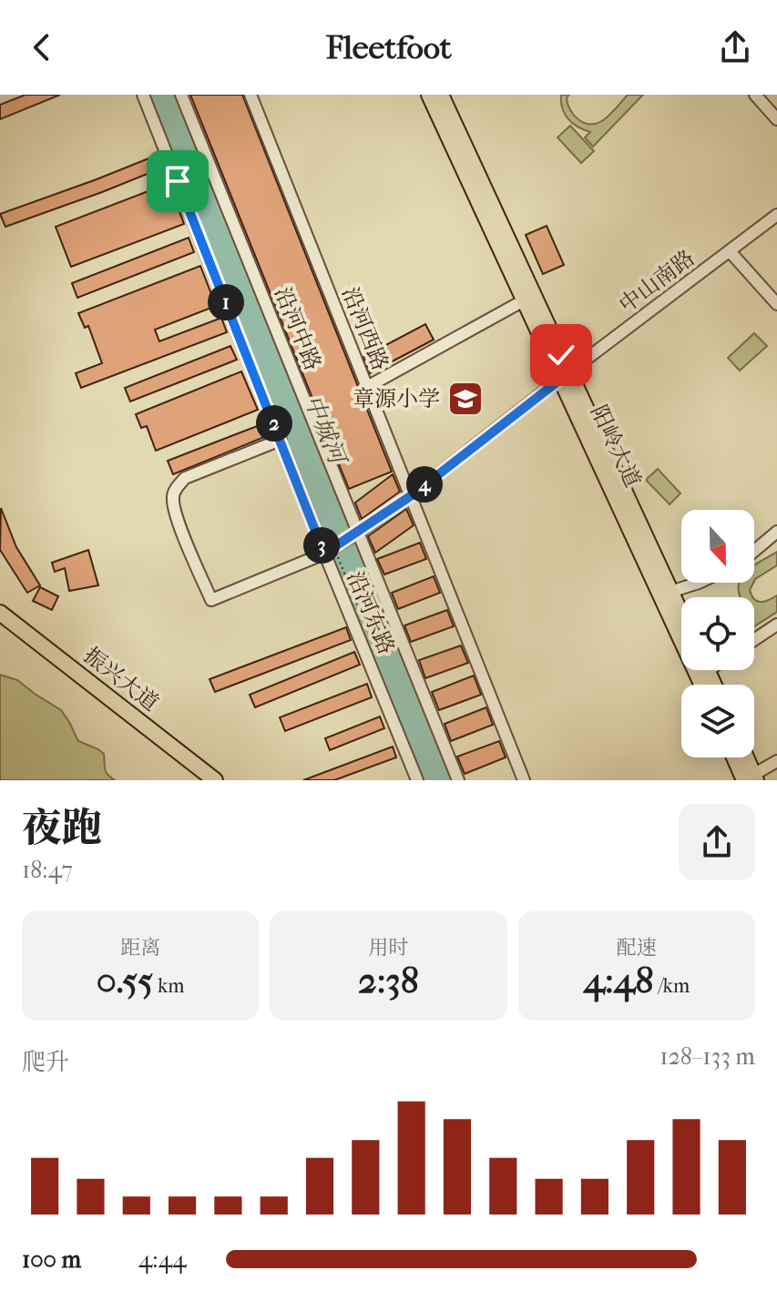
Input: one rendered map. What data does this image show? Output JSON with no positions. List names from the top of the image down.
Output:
{
  "streets": {
    "main road": ["阳岭大道", "振兴大道"],
    "street": [
      "中山南路",
      "沿河中路",
      "沿河西路",
      "沿河东路"
    ]
  },
  "crossings": [
    ["中山南路", "沿河中路"],
    ["中山南路", "沿河西路"],
    ["中山南路", "阳岭大道"],
    ["中山南路", "沿河东路"]
  ],
  "water": ["中城河"],
  "places": {
    "school or university": ["章源小学"]
  },
  "north": "bottom",
  "page": {
    "header": "Fleetfoot",
    "pins": [
      "1",
      "2",
      "4",
      "3"
    ],
    "heading": ["夜跑", "18:47"],
    "stats": [
      ["距离", "0.55 km"],
      ["用时", "2:38"],
      ["配速", "4:48 /km"]
    ],
    "chart": ["爬升", "128–133 m"],
    "list": [
      {
        "name": "100 m",
        "note": "4:44"
      }
    ]
  }
}
